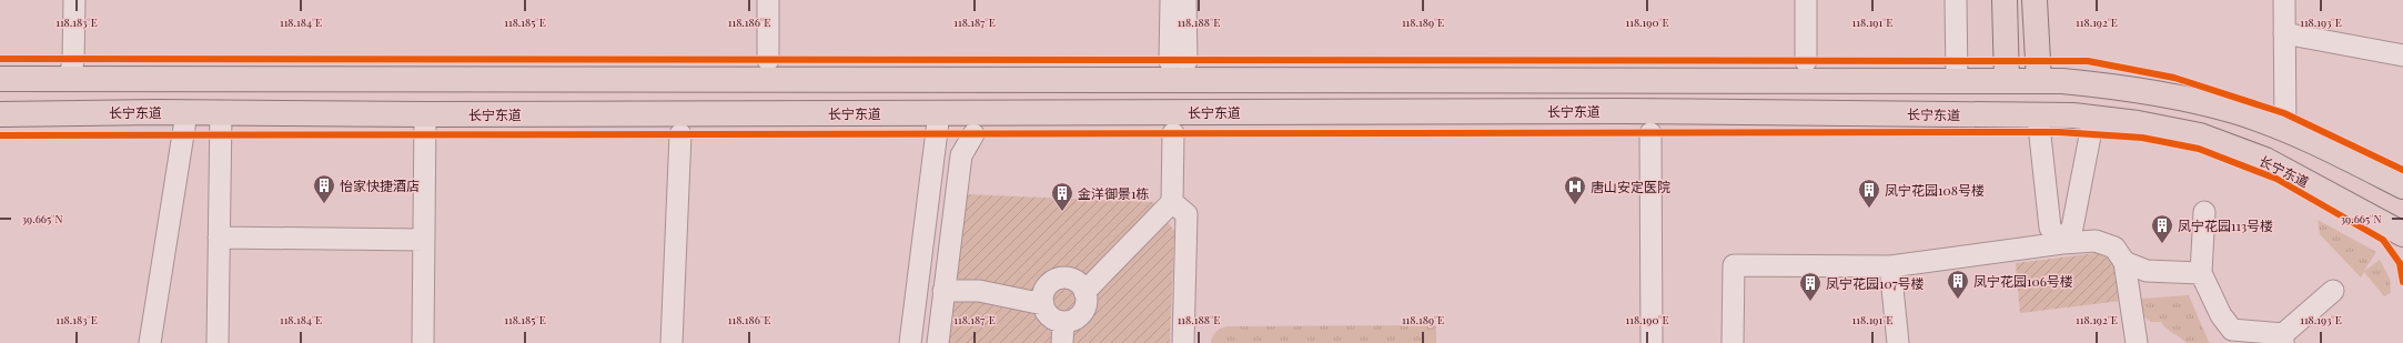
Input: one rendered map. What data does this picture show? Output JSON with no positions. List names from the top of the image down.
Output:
{
  "streets": {
    "main road": ["长宁东道"]
  },
  "places": {
    "building": [
      "怡家快捷酒店",
      "凤宁花园108号楼",
      "金洋御景1栋",
      "凤宁花园113号楼",
      "凤宁花园106号楼",
      "凤宁花园107号楼"
    ],
    "hospital": ["唐山安定医院"]
  },
  "coordinates": [
    "118.183°E",
    "118.184°E",
    "118.185°E",
    "118.186°E",
    "118.187°E",
    "118.188°E",
    "118.189°E",
    "118.190°E",
    "118.191°E",
    "118.192°E",
    "118.193°E",
    "39.665°N"
  ]
}
